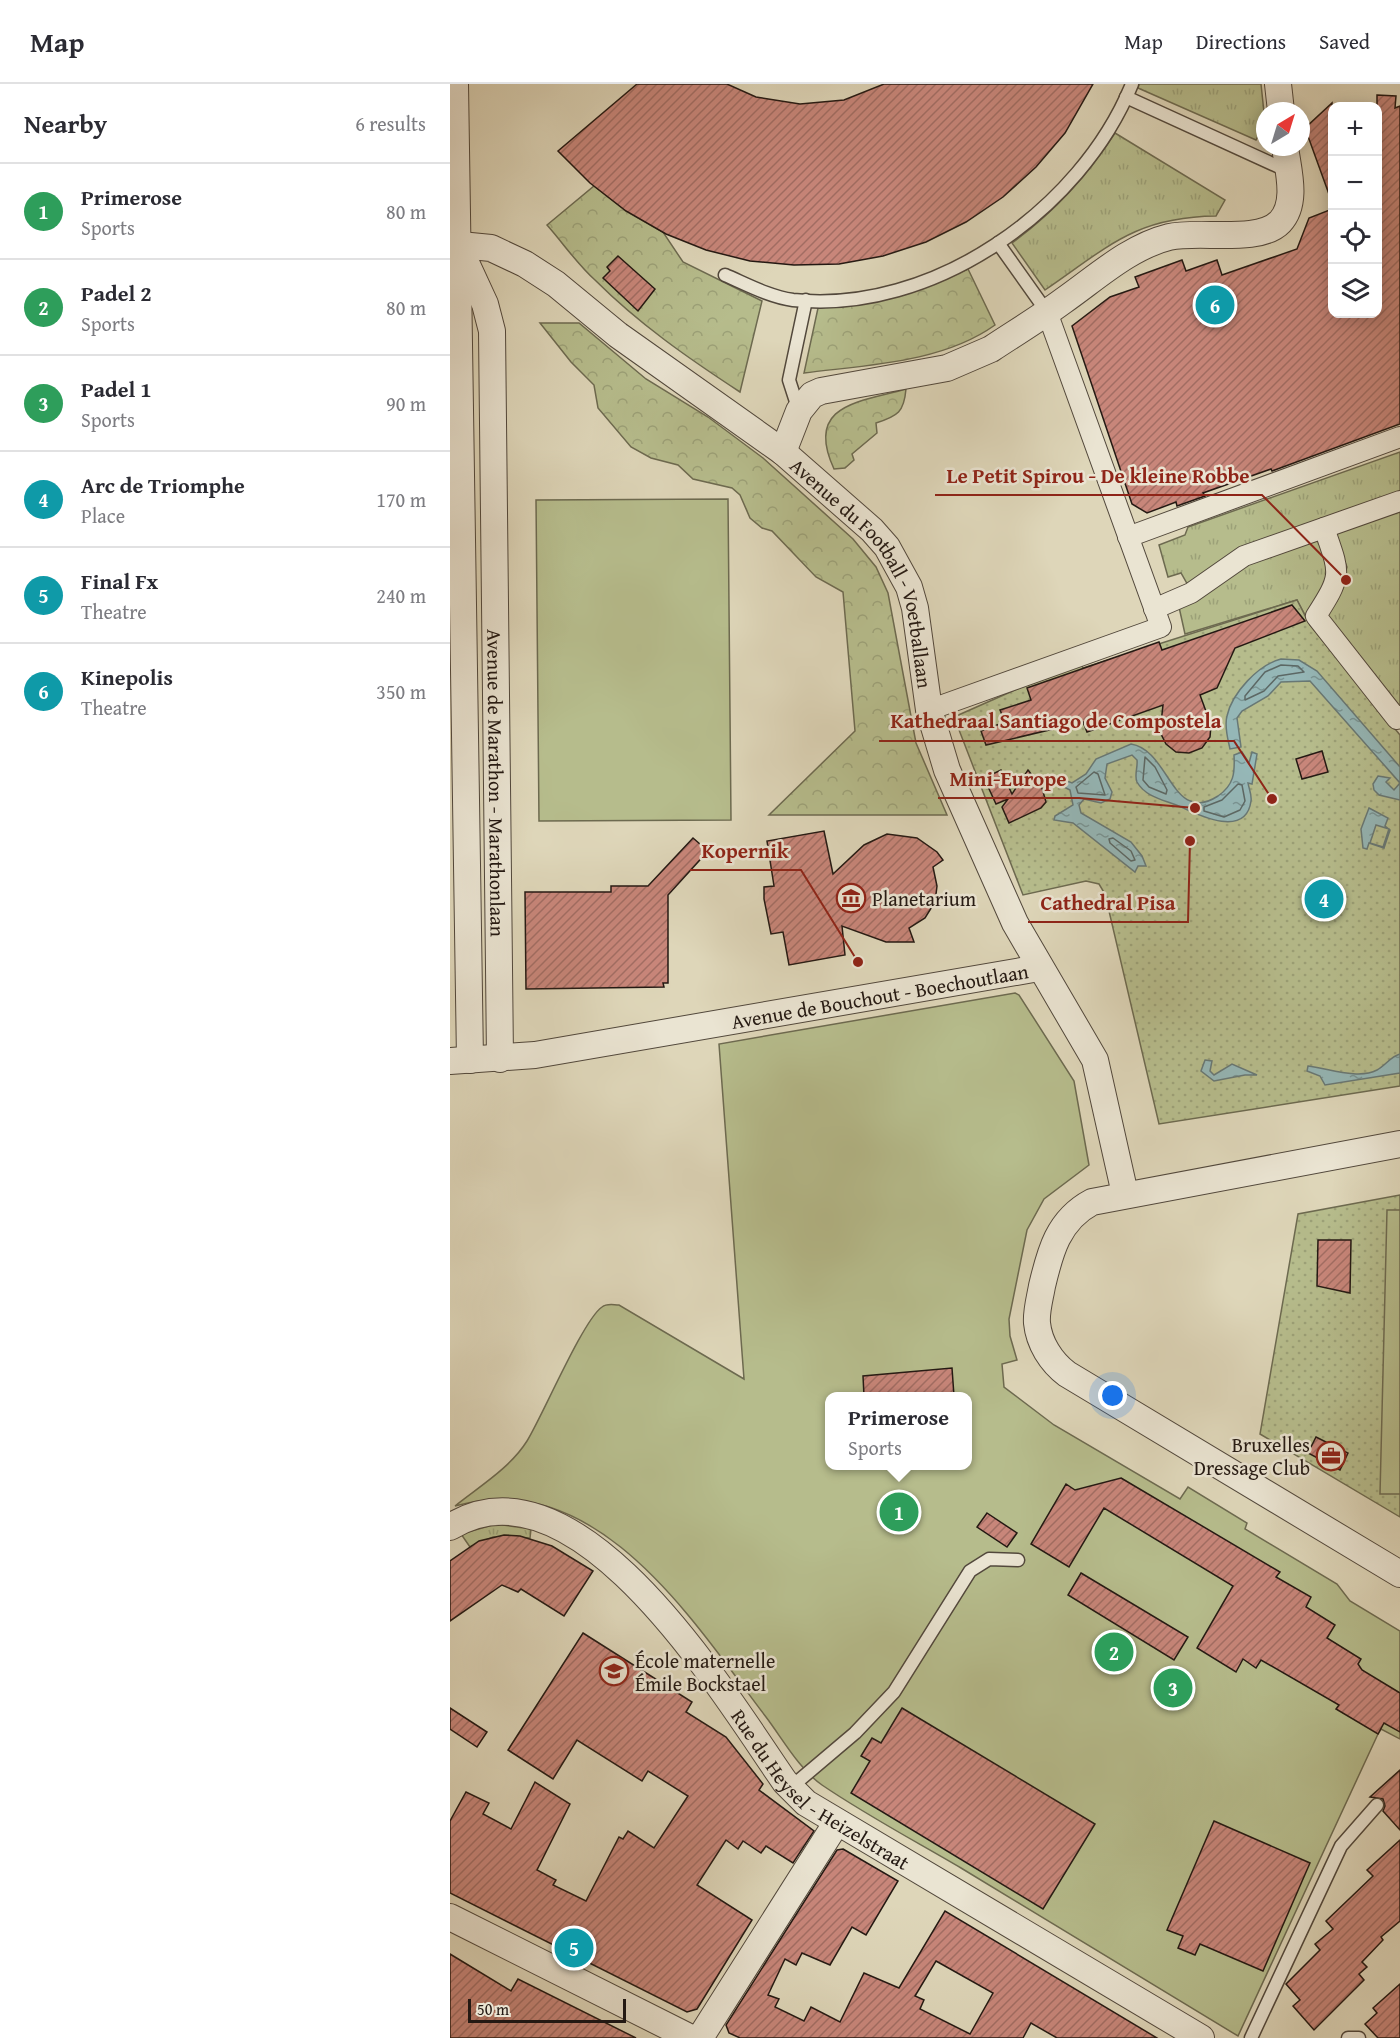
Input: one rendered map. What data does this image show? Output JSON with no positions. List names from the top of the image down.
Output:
{
  "streets": {
    "street": [
      "Avenue du Football - Voetballaan",
      "Avenue de Marathon - Marathonlaan",
      "Avenue de Bouchout - Boechoutlaan",
      "Rue du Heysel - Heizelstraat"
    ]
  },
  "crossings": [
    ["Avenue du Football - Voetballaan", "Avenue de Marathon - Marathonlaan"],
    ["Avenue du Football - Voetballaan", "Avenue de Bouchout - Boechoutlaan"],
    ["Avenue de Marathon - Marathonlaan", "Avenue de Bouchout - Boechoutlaan"]
  ],
  "places": {
    "other": [
      "Le Petit Spirou - De kleine Robbe",
      "Kathedraal Santiago de Compostela",
      "Mini-Europe",
      "Cathedral Pisa",
      "Kopernik"
    ],
    "museum": ["Planetarium"],
    "office": ["Bruxelles Dressage Club"],
    "school or university": ["École maternelle Émile Bockstael"]
  },
  "scale_bar": "50 m",
  "north": "top right",
  "page": {
    "header": "Map",
    "nav": ["Map", "Directions", "Saved"],
    "heading": ["Nearby", "6 results"],
    "map_buttons": ["+", "−"],
    "list": [
      {
        "mark": "1",
        "name": "Primerose",
        "note": "Sports",
        "value": "80 m"
      },
      {
        "mark": "2",
        "name": "Padel 2",
        "note": "Sports",
        "value": "80 m"
      },
      {
        "mark": "3",
        "name": "Padel 1",
        "note": "Sports",
        "value": "90 m"
      },
      {
        "mark": "4",
        "name": "Arc de Triomphe",
        "note": "Place",
        "value": "170 m"
      },
      {
        "mark": "5",
        "name": "Final Fx",
        "note": "Theatre",
        "value": "240 m"
      },
      {
        "mark": "6",
        "name": "Kinepolis",
        "note": "Theatre",
        "value": "350 m"
      }
    ],
    "pins": [
      "6",
      "4",
      "1",
      "2",
      "3",
      "5"
    ],
    "popup": ["Primerose", "Sports"],
    "scale": "50 m"
  }
}
